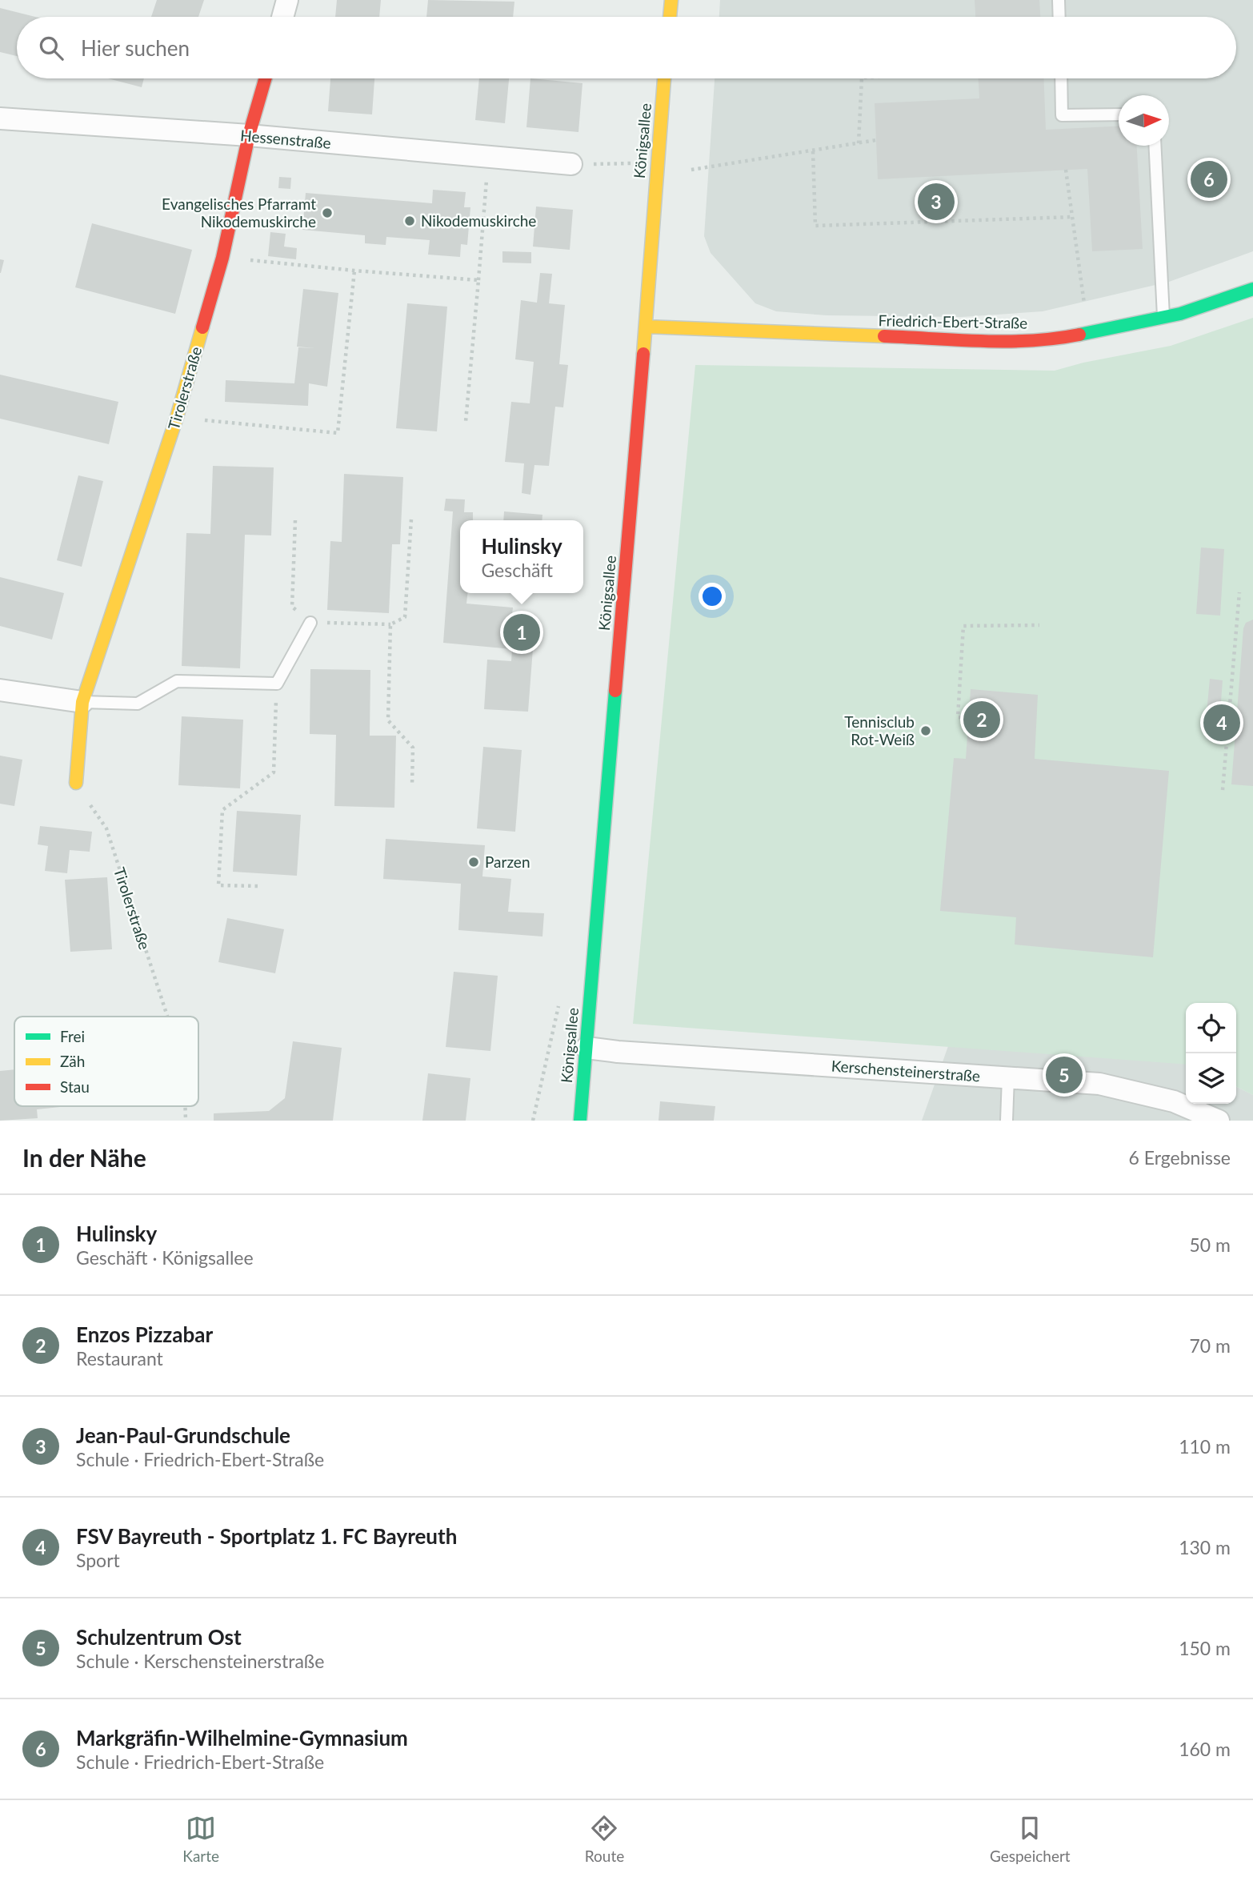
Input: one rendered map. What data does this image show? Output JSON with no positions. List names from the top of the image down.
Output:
{
  "streets": {
    "street": [
      "Hessenstraße",
      "Königsallee",
      "Friedrich-Ebert-Straße",
      "Tirolerstraße",
      "Kerschensteinerstraße"
    ]
  },
  "crossings": [
    ["Hessenstraße", "Tirolerstraße"],
    ["Königsallee", "Friedrich-Ebert-Straße"],
    ["Königsallee", "Kerschensteinerstraße"]
  ],
  "places": [
    "Evangelisches Pfarramt Nikodemuskirche",
    "Nikodemuskirche",
    "Tennisclub Rot-Weiß",
    "Parzen"
  ],
  "legend": ["Frei", "Zäh", "Stau"],
  "north": "right",
  "page": {
    "search": "Hier suchen",
    "pins": [
      "6",
      "3",
      "1",
      "2",
      "4",
      "5"
    ],
    "popup": ["Hulinsky", "Geschäft"],
    "heading": ["In der Nähe", "6 Ergebnisse"],
    "list": [
      {
        "mark": "1",
        "name": "Hulinsky",
        "note": "Geschäft · Königsallee",
        "value": "50 m"
      },
      {
        "mark": "2",
        "name": "Enzos Pizzabar",
        "note": "Restaurant",
        "value": "70 m"
      },
      {
        "mark": "3",
        "name": "Jean-Paul-Grundschule",
        "note": "Schule · Friedrich-Ebert-Straße",
        "value": "110 m"
      },
      {
        "mark": "4",
        "name": "FSV Bayreuth - Sportplatz 1. FC Bayreuth",
        "note": "Sport",
        "value": "130 m"
      },
      {
        "mark": "5",
        "name": "Schulzentrum Ost",
        "note": "Schule · Kerschensteinerstraße",
        "value": "150 m"
      },
      {
        "mark": "6",
        "name": "Markgräfin-Wilhelmine-Gymnasium",
        "note": "Schule · Friedrich-Ebert-Straße",
        "value": "160 m"
      }
    ],
    "nav": ["Karte", "Route", "Gespeichert"]
  }
}
